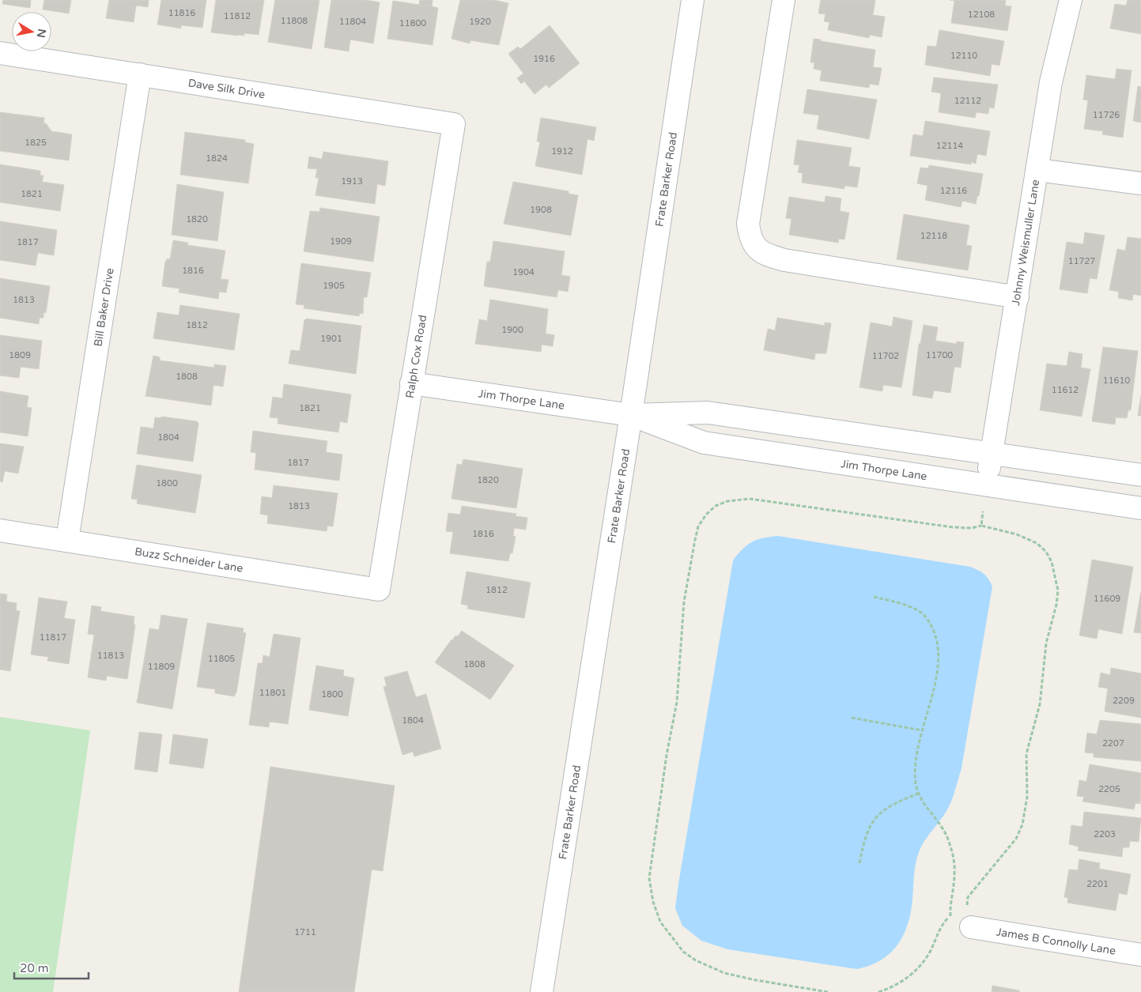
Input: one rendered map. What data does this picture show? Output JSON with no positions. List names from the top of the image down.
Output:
{
  "streets": {
    "street": [
      "Dave Silk Drive",
      "Frate Barker Road",
      "Johnny Weismuller Lane",
      "Bill Baker Drive",
      "Ralph Cox Road",
      "Jim Thorpe Lane",
      "Buzz Schneider Lane",
      "James B Connolly Lane"
    ]
  },
  "crossings": [
    ["Dave Silk Drive", "Bill Baker Drive"],
    ["Dave Silk Drive", "Ralph Cox Road"],
    ["Frate Barker Road", "Jim Thorpe Lane"],
    ["Johnny Weismuller Lane", "Jim Thorpe Lane"],
    ["Bill Baker Drive", "Buzz Schneider Lane"],
    ["Ralph Cox Road", "Jim Thorpe Lane"],
    ["Ralph Cox Road", "Buzz Schneider Lane"]
  ],
  "house_numbers": [
    "11816",
    "12108",
    "11812",
    "11808",
    "11804",
    "1920",
    "11800",
    "12110",
    "1916",
    "12112",
    "11726",
    "1825",
    "12114",
    "1912",
    "1824",
    "1913",
    "12116",
    "1821",
    "1908",
    "1820",
    "12118",
    "1909",
    "1817",
    "11727",
    "1816",
    "1904",
    "1905",
    "1813",
    "1812",
    "1900",
    "1901",
    "1809",
    "11700",
    "11702",
    "1808",
    "11610",
    "11612",
    "1821",
    "1804",
    "1817",
    "1820",
    "1800",
    "1813",
    "1816",
    "1812",
    "11609",
    "11817",
    "11813",
    "11805",
    "1808",
    "11809",
    "11801",
    "1800",
    "2209",
    "1804",
    "2207",
    "2205",
    "2203",
    "2201",
    "1711"
  ],
  "scale_bar": "20 m",
  "north": "right"
}
